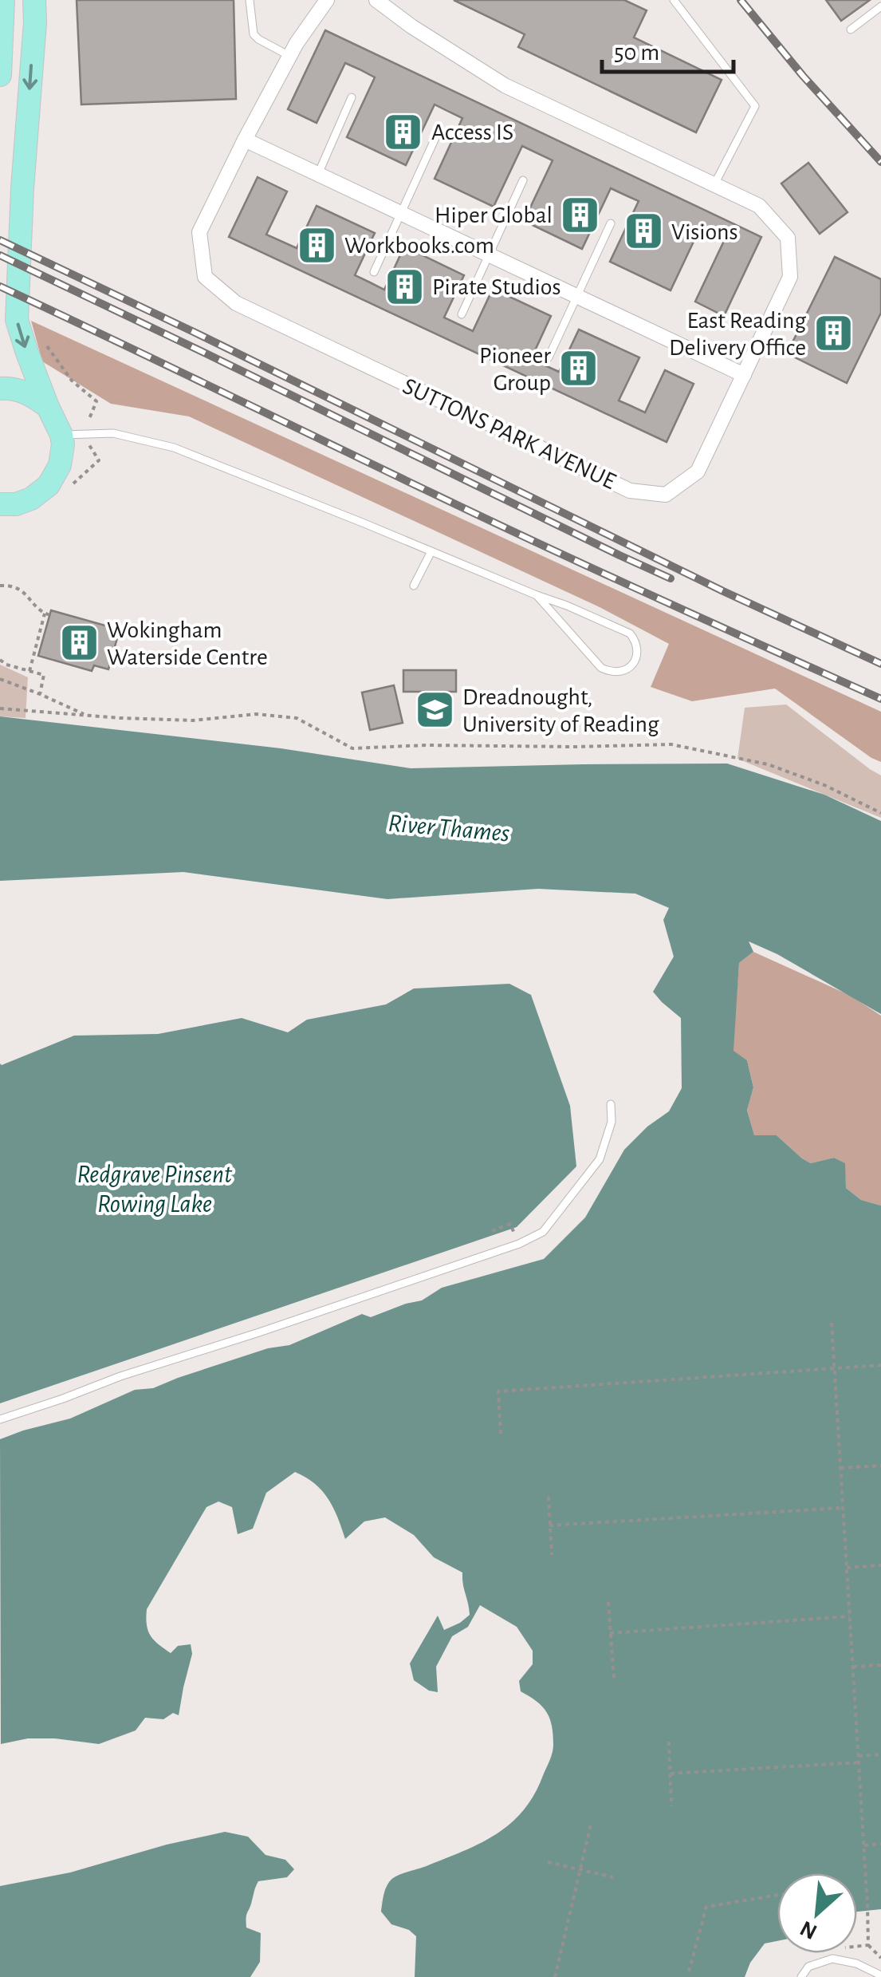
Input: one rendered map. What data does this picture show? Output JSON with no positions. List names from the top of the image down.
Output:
{
  "streets": {
    "street": ["SUTTONS PARK AVENUE"]
  },
  "water": ["River Thames", "Redgrave Pinsent Rowing Lake"],
  "places": {
    "building": [
      "Access IS",
      "Hiper Global",
      "Visions",
      "Workbooks.com",
      "Pirate Studios",
      "East Reading Delivery Office",
      "Pioneer Group",
      "Wokingham Waterside Centre"
    ],
    "school or university": ["Dreadnought, University of Reading"]
  },
  "scale_bar": "50 m",
  "north": "bottom left"
}
